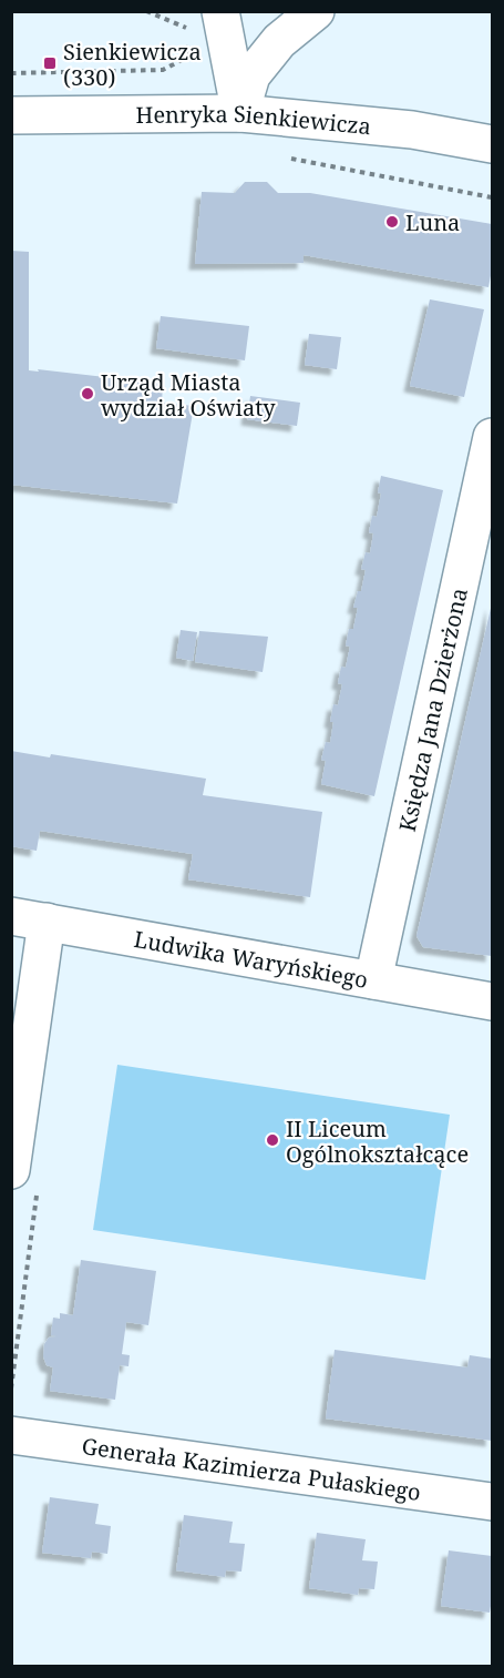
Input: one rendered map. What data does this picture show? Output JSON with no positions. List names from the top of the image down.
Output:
{
  "streets": {
    "street": [
      "Henryka Sienkiewicza",
      "Księdza Jana Dzierżona",
      "Ludwika Waryńskiego",
      "Generała Kazimierza Pułaskiego"
    ]
  },
  "crossings": [
    ["Księdza Jana Dzierżona", "Ludwika Waryńskiego"]
  ],
  "places": {
    "transit": ["Sienkiewicza (330)"],
    "other": ["Luna", "Urząd Miasta wydział Oświaty", "II Liceum Ogólnokształcące"]
  }
}
